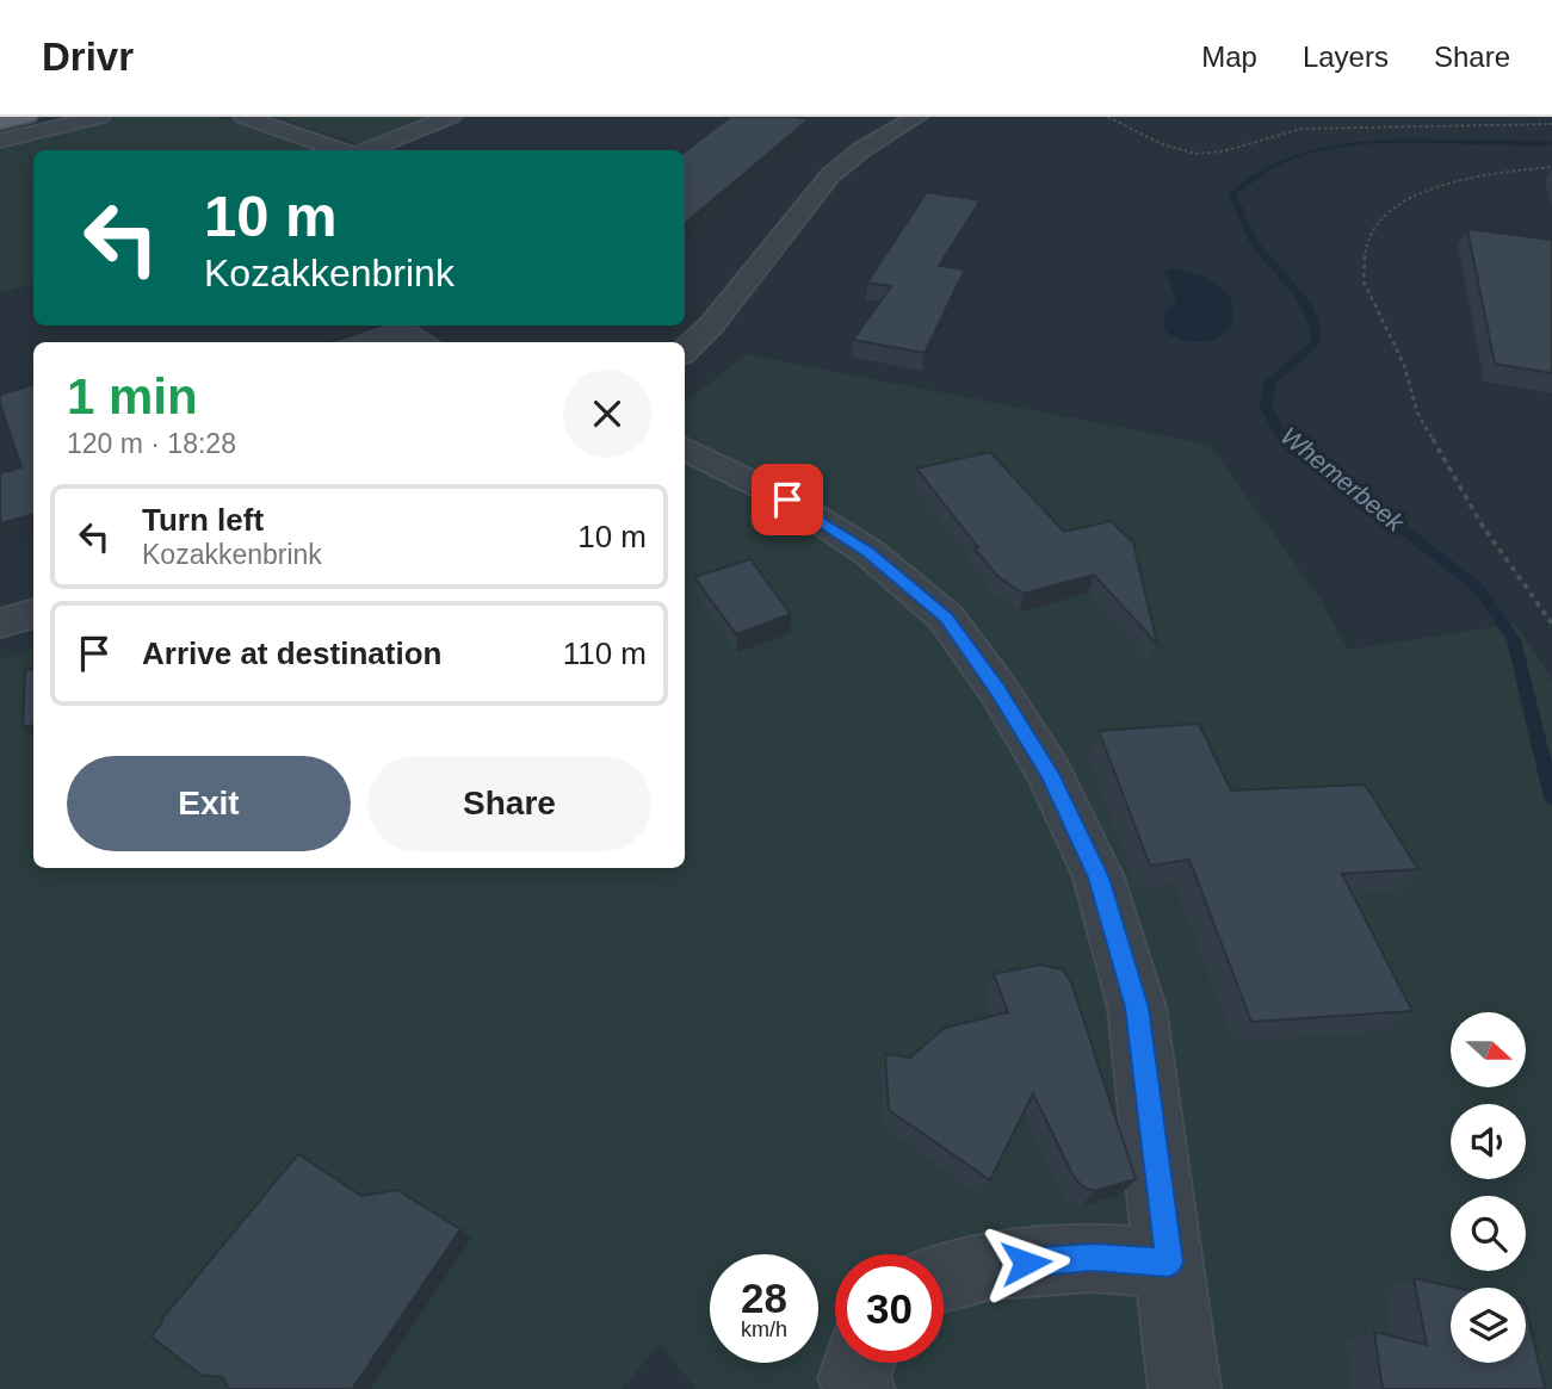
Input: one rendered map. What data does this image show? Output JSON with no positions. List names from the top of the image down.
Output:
{
  "water": ["Whemerbeek"],
  "north": "right",
  "page": {
    "header": "Drivr",
    "nav": ["Map", "Layers", "Share"],
    "turn": ["10 m", "Kozakkenbrink"],
    "heading": ["1 min", "120 m · 18:28"],
    "list": [
      {
        "name": "Turn left",
        "note": "Kozakkenbrink",
        "value": "10 m"
      },
      {
        "name": "Arrive at destination",
        "value": "110 m"
      }
    ],
    "buttons": ["Exit", "Share"],
    "speed": "28 km/h",
    "limit": "30"
  }
}
